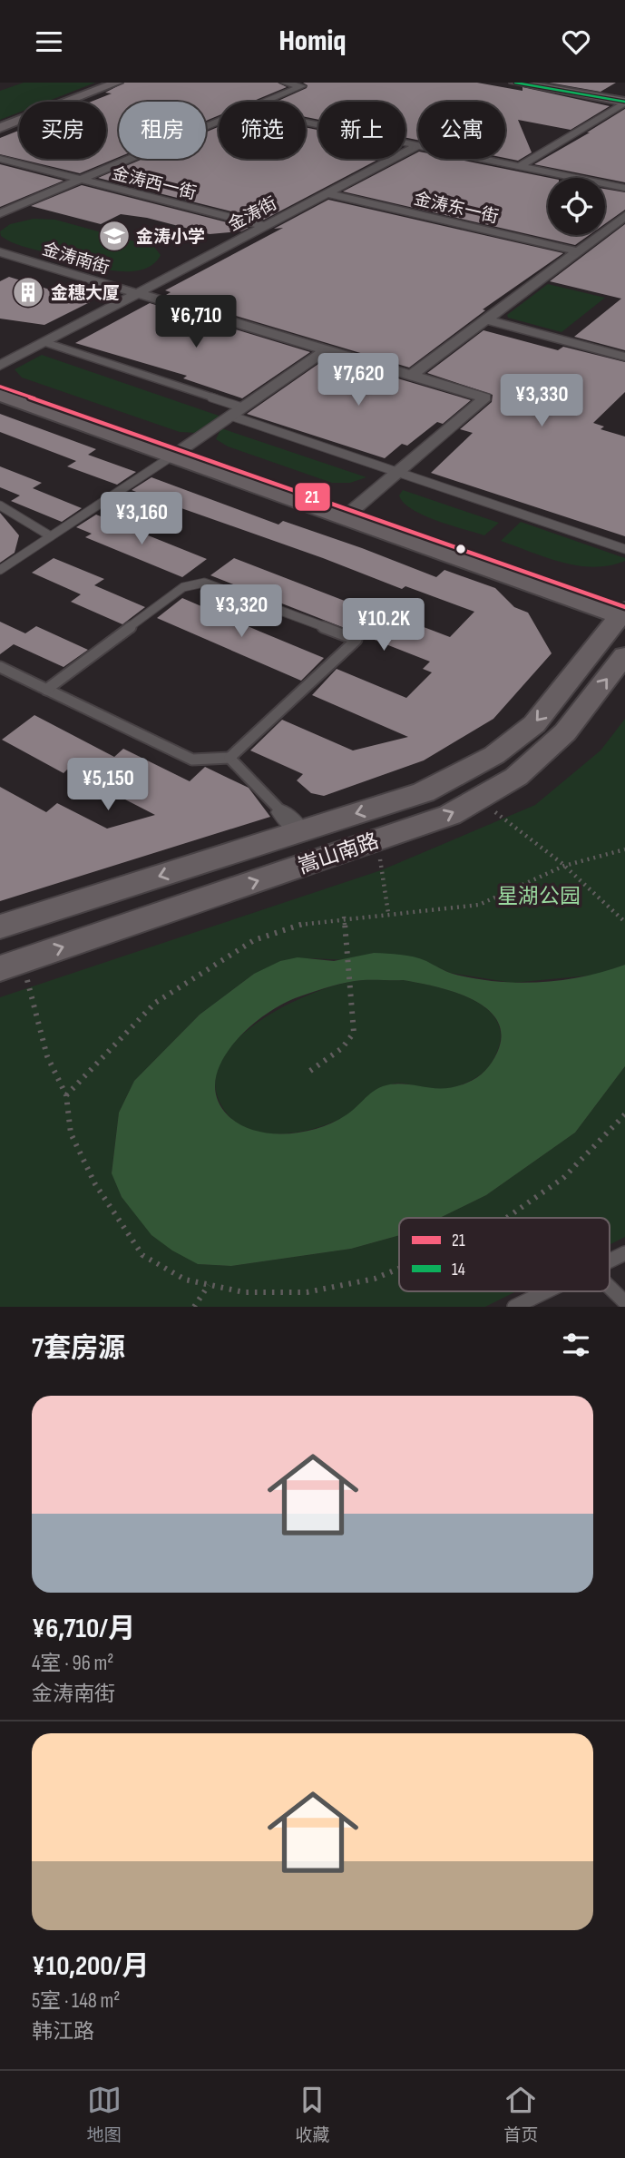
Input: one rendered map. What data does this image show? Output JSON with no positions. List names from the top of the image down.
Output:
{
  "streets": {
    "street": [
      "金涛西一街",
      "金涛东一街",
      "金涛街",
      "金涛南街",
      "嵩山南路"
    ]
  },
  "crossings": [
    ["金涛西一街", "金涛街"],
    ["金涛东一街", "金涛街"],
    ["金涛街", "金涛南街"]
  ],
  "parks": ["星湖公园"],
  "places": {
    "school or university": ["金涛小学"],
    "building": ["金穗大厦"]
  },
  "lines": ["transit line 14", "transit line 21"],
  "legend": ["21", "14"],
  "page": {
    "header": "Homiq",
    "chip": [
      "买房",
      "租房",
      "筛选",
      "新上",
      "公寓"
    ],
    "price": [
      "¥6,710",
      "¥7,620",
      "¥3,330",
      "¥3,160",
      "¥3,320",
      "¥10.2K",
      "¥5,150"
    ],
    "heading": "7套房源",
    "list": [
      {
        "name": "¥6,710/月",
        "note": "4室 · 96 m² · 金涛南街"
      },
      {
        "name": "¥10,200/月",
        "note": "5室 · 148 m² · 韩江路"
      }
    ],
    "tabs": ["地图", "收藏", "首页"]
  }
}
